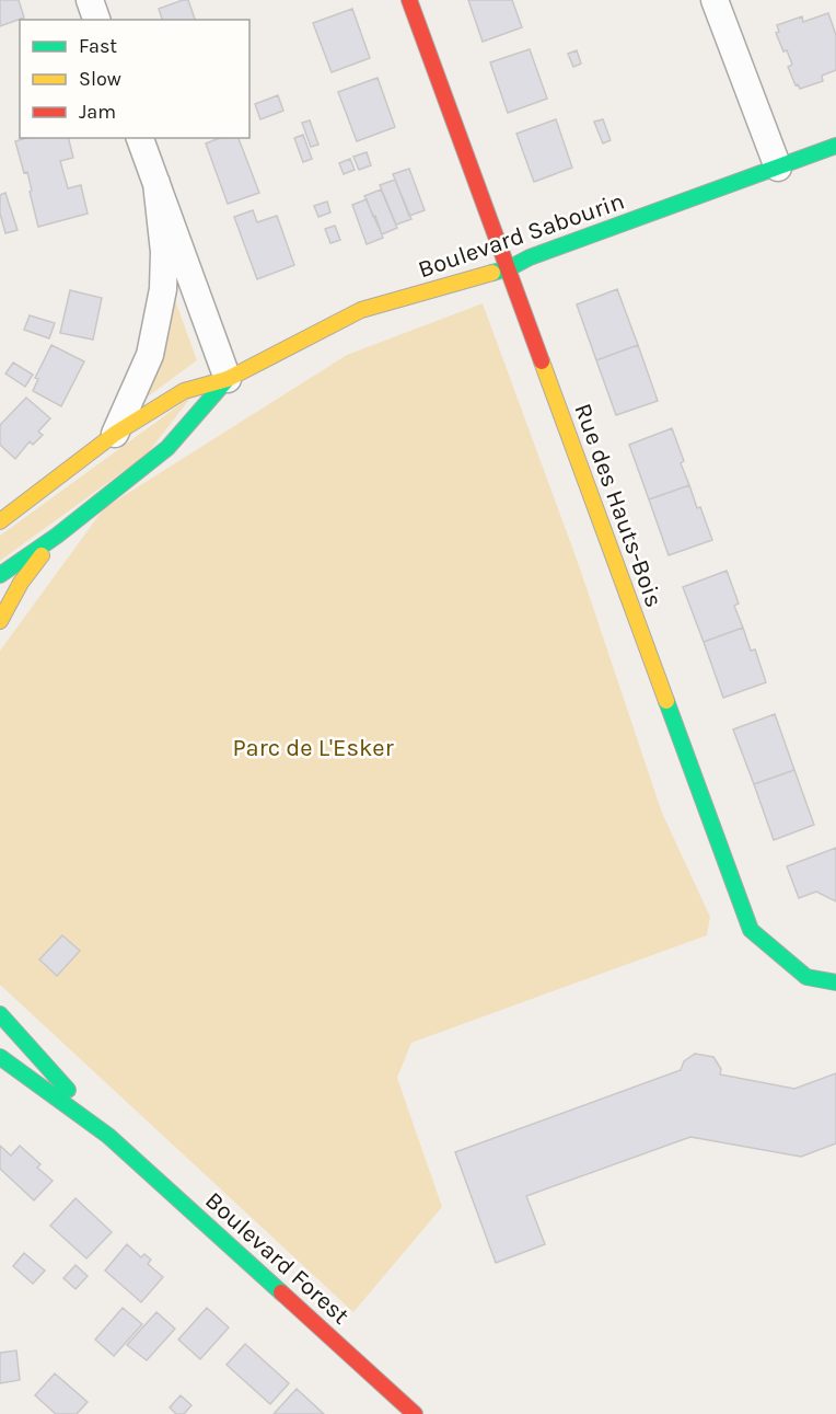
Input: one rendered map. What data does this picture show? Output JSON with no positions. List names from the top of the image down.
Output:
{
  "streets": {
    "street": ["Boulevard Sabourin", "Rue des Hauts-Bois", "Boulevard Forest"]
  },
  "crossings": [
    ["Boulevard Sabourin", "Rue des Hauts-Bois"]
  ],
  "parks": ["Parc de L'Esker"],
  "legend": ["Fast", "Slow", "Jam"]
}
